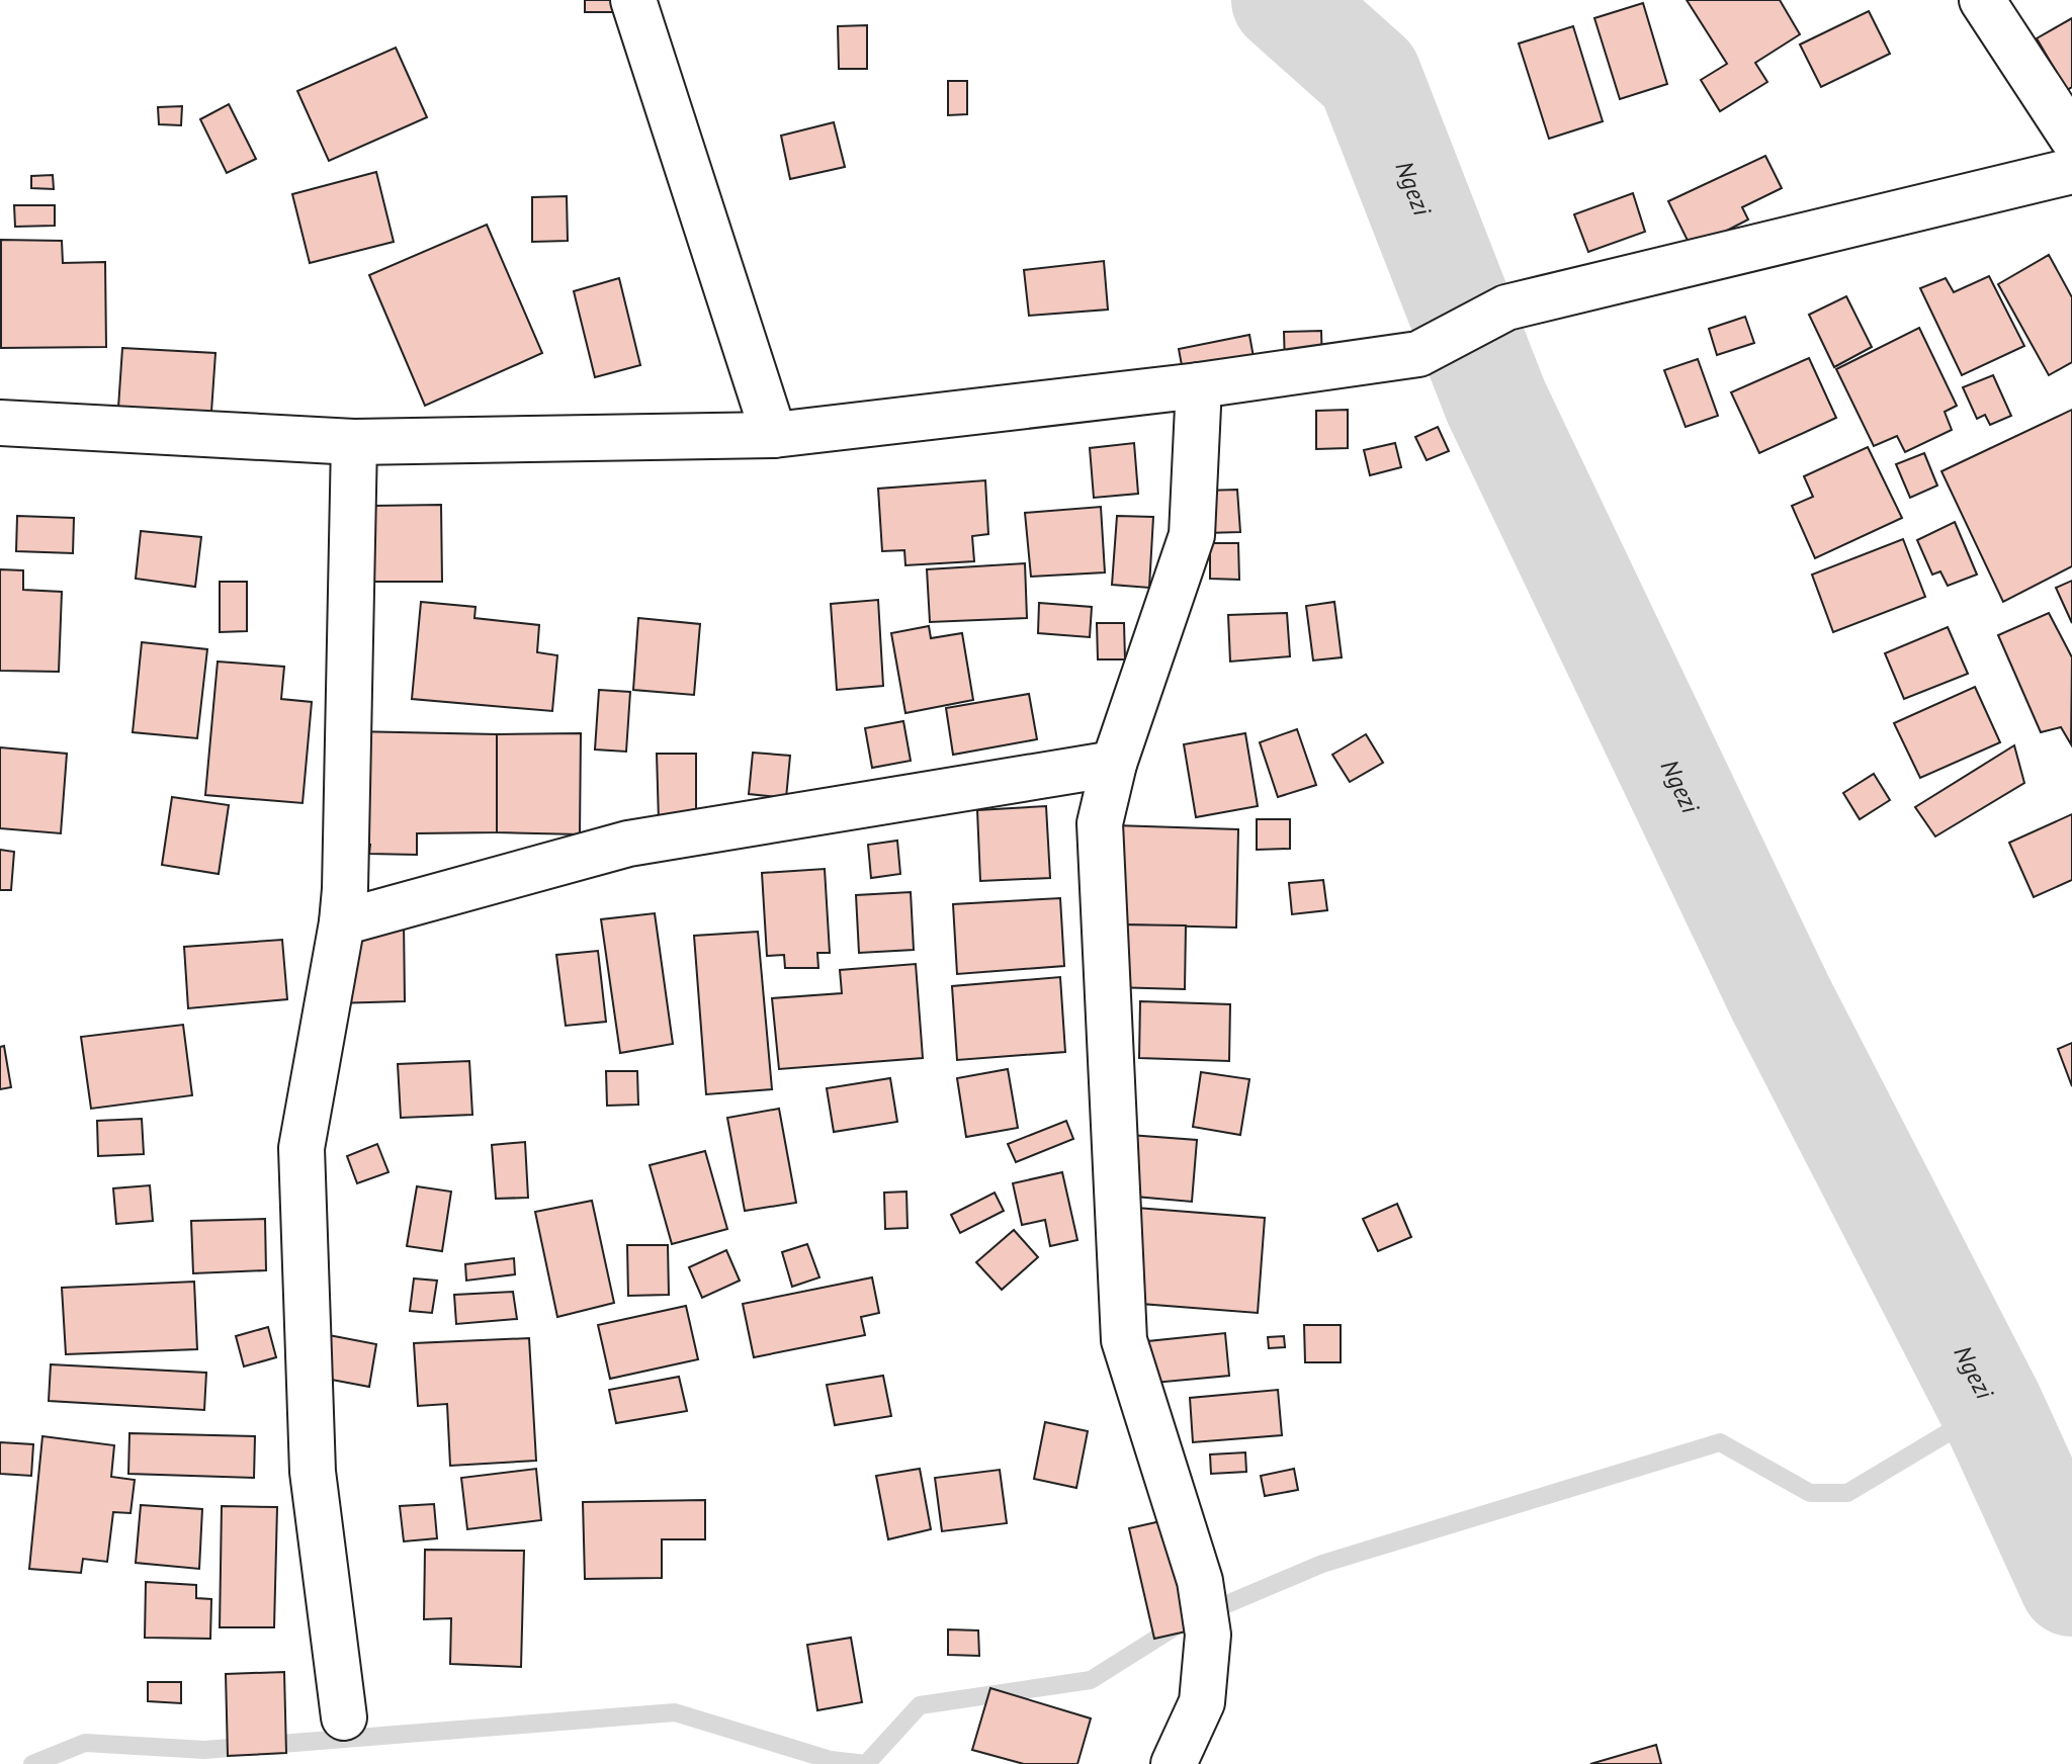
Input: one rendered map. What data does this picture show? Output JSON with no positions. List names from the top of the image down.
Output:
{
  "water": ["Ngezi"]
}
